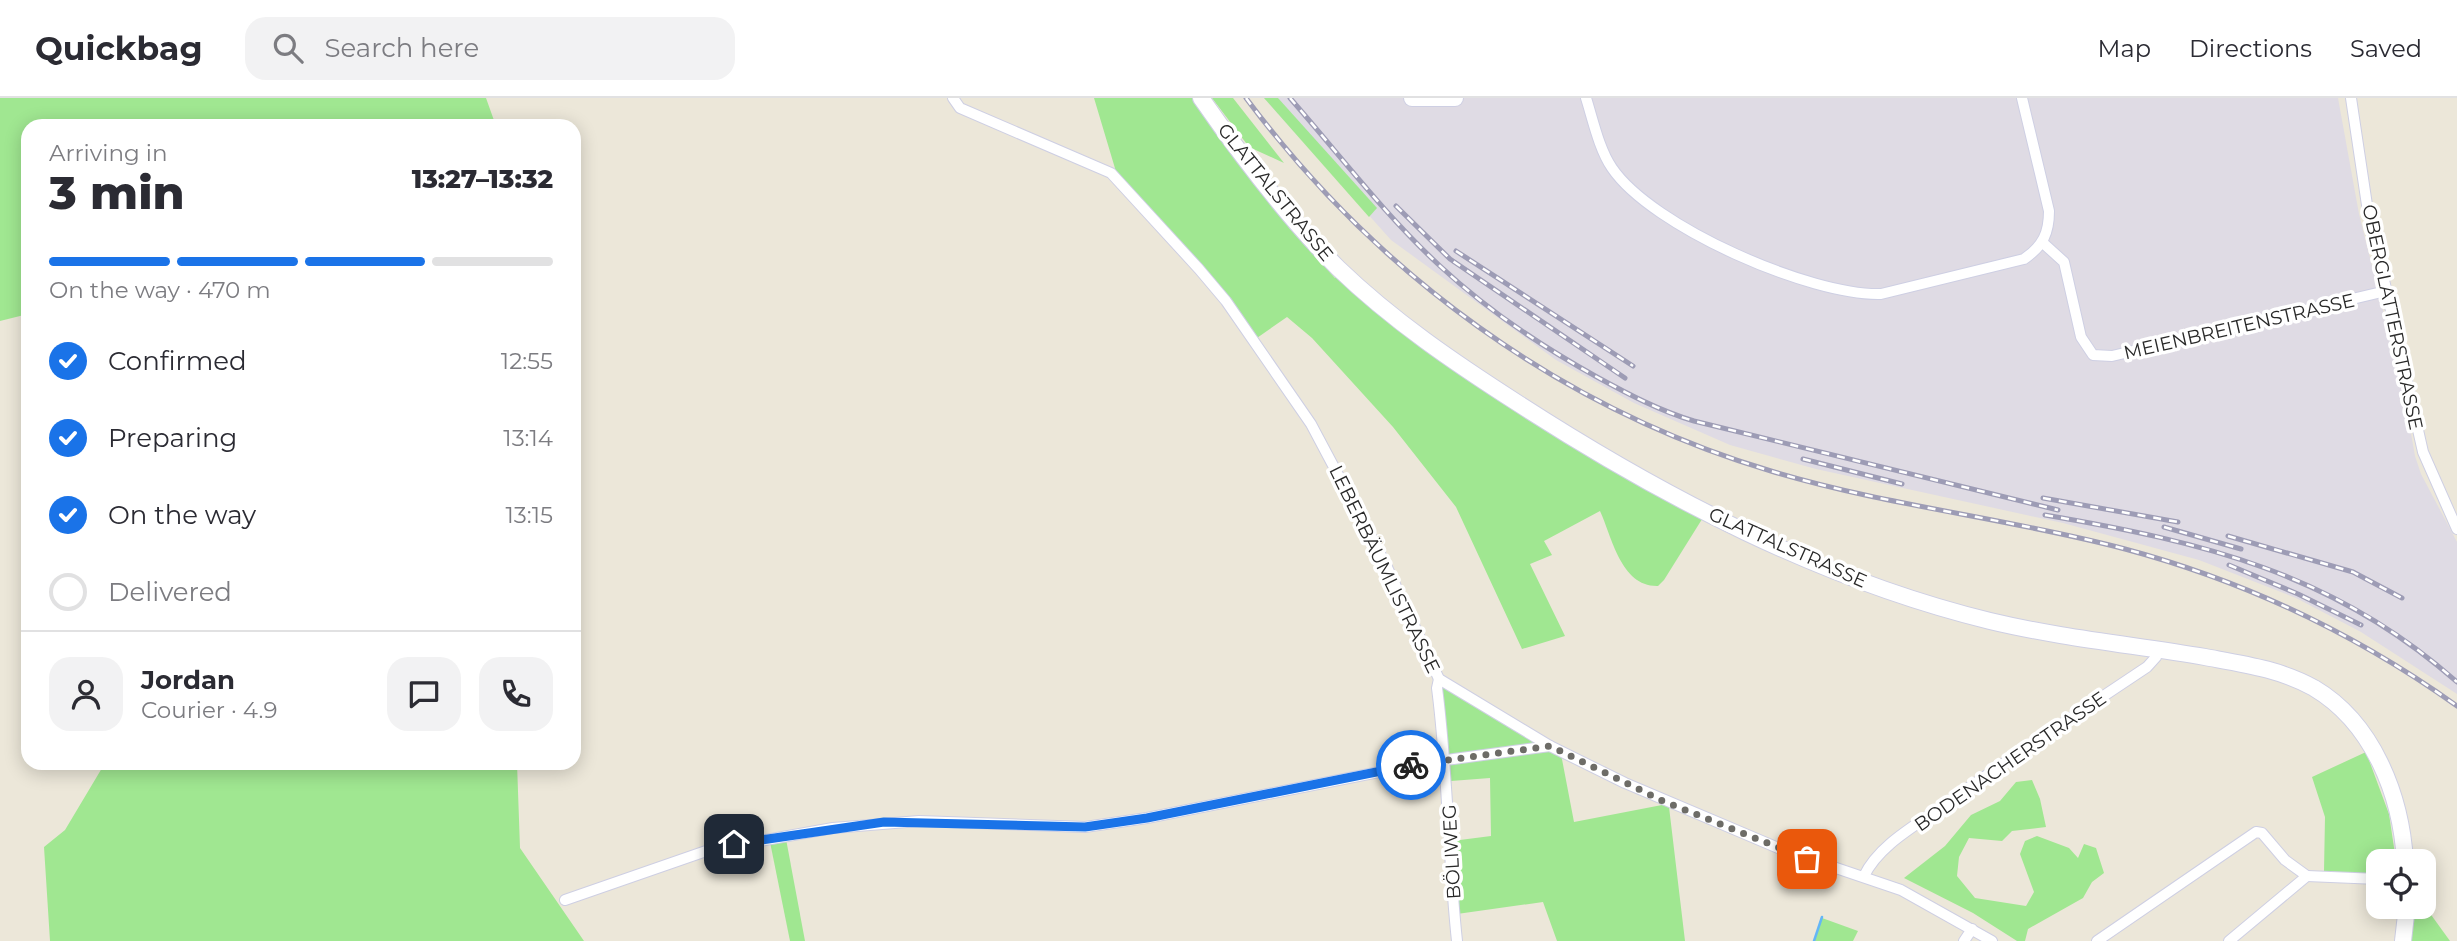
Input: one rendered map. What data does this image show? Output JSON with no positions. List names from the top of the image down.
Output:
{
  "streets": {
    "street": [
      "GLATTALSTRASSE",
      "OBERGLATTERSTRASSE",
      "MEIENBREITENSTRASSE",
      "LEBERBÄUMLISTRASSE",
      "BODENACHERSTRASSE",
      "BÖLIWEG"
    ]
  },
  "crossings": [
    ["GLATTALSTRASSE", "BODENACHERSTRASSE"],
    ["OBERGLATTERSTRASSE", "MEIENBREITENSTRASSE"],
    ["LEBERBÄUMLISTRASSE", "BODENACHERSTRASSE"],
    ["LEBERBÄUMLISTRASSE", "BÖLIWEG"]
  ],
  "page": {
    "header": "Quickbag",
    "search": "Search here",
    "nav": ["Map", "Directions", "Saved"],
    "heading": ["3 min", "Arriving in", "13:27–13:32"],
    "panel": ["Jordan", "Courier · 4.9"],
    "bar": "On the way · 470 m",
    "list": [
      ["Confirmed", "12:55"],
      ["Preparing", "13:14"],
      ["On the way", "13:15"],
      "Delivered"
    ]
  }
}
